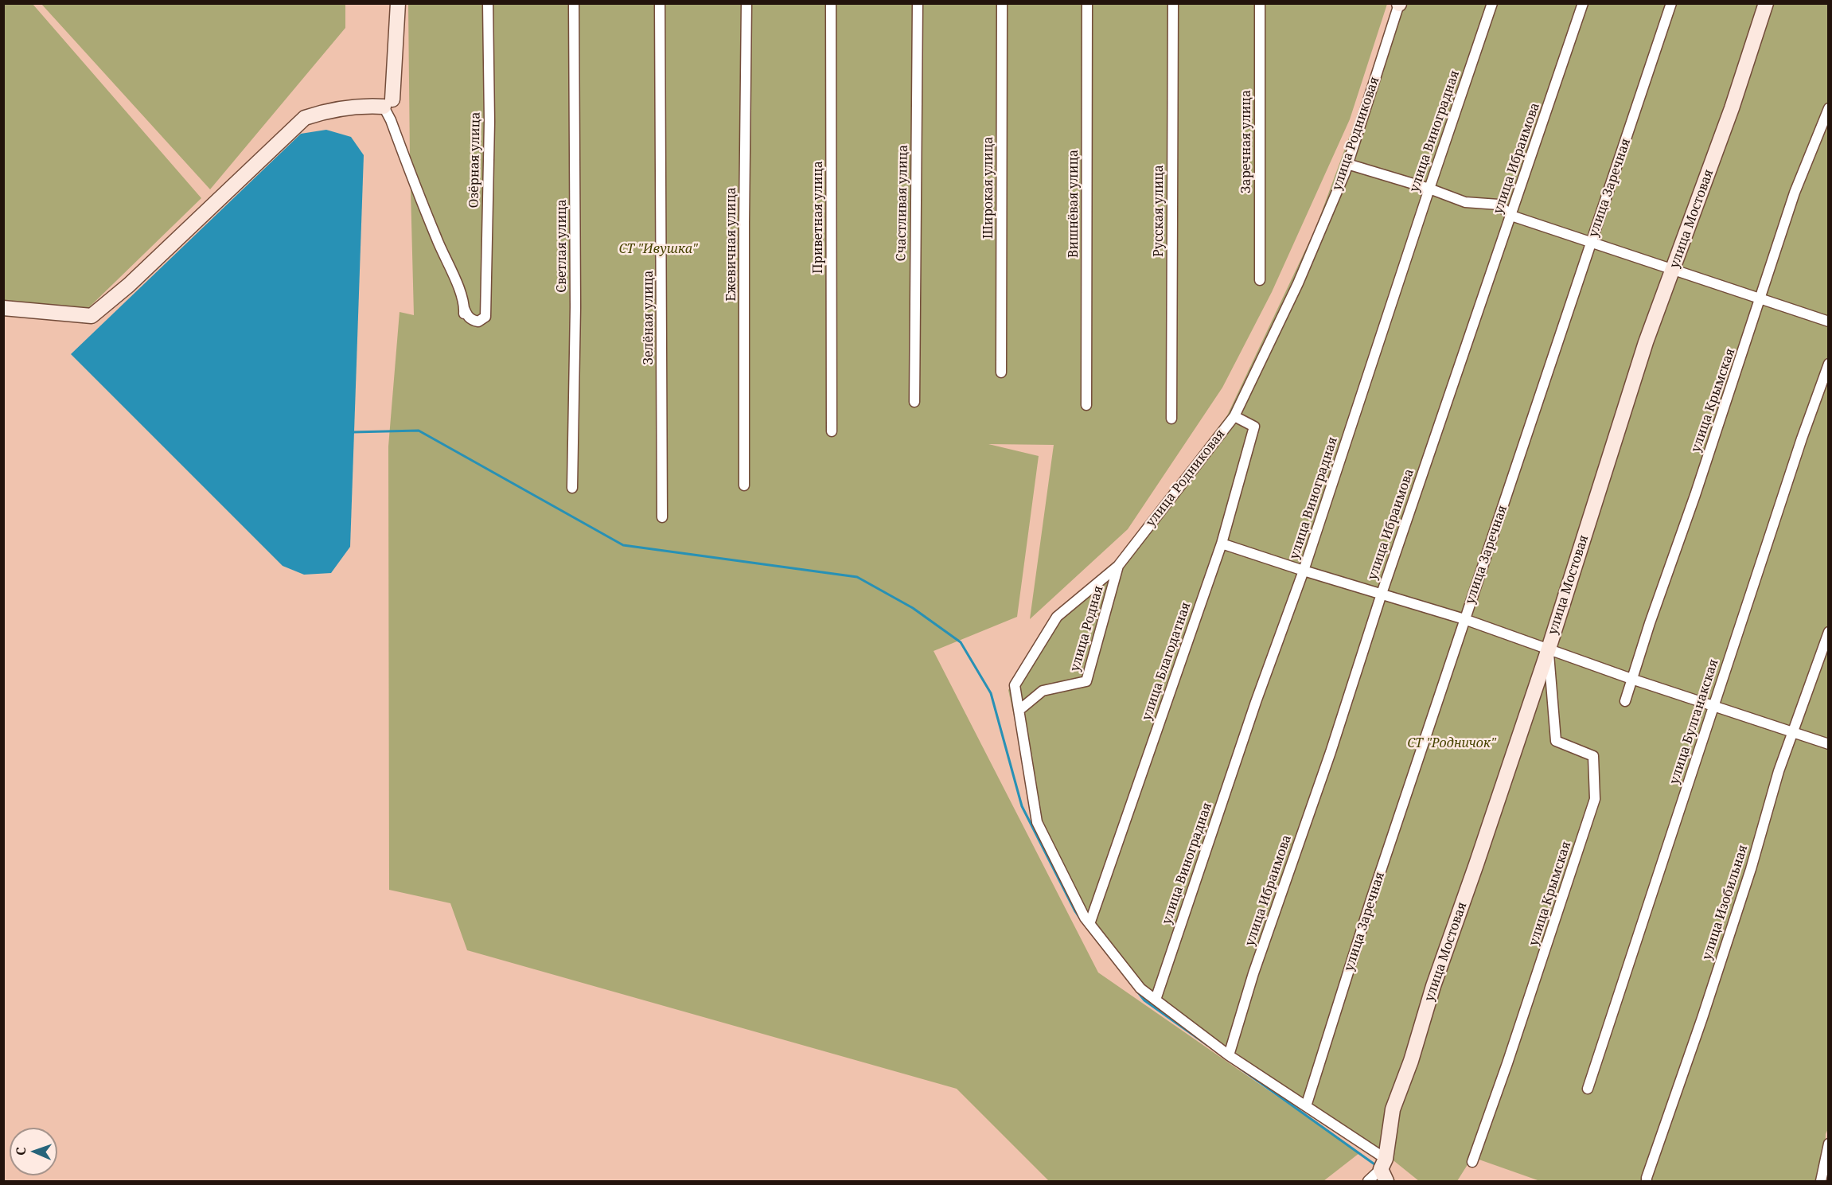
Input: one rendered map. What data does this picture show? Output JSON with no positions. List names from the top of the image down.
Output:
{
  "streets": {
    "street": [
      "улица Виноградная",
      "улица Родниковая",
      "Заречная улица",
      "улица Ибраимова",
      "Озёрная улица",
      "Широкая улица",
      "улица Заречная",
      "Счастливая улица",
      "Вишнёвая улица",
      "Русская улица",
      "Приветная улица",
      "улица Мостовая",
      "Ежевичная улица",
      "Светлая улица",
      "Зелёная улица",
      "улица Крымская",
      "улица Родная",
      "улица Благодатная",
      "улица Булганакская",
      "улица Изобильная"
    ]
  },
  "crossings": [
    ["улица Виноградная", "улица Родниковая"],
    ["улица Родниковая", "улица Ибраимова"],
    ["улица Родниковая", "улица Заречная"],
    ["улица Родниковая", "улица Мостовая"],
    ["улица Родниковая", "улица Родная"],
    ["улица Родниковая", "улица Благодатная"],
    ["улица Мостовая", "улица Крымская"]
  ],
  "parks": ["СТ \"Ивушка\"", "СТ \"Родничок\""],
  "north": "left"
}
